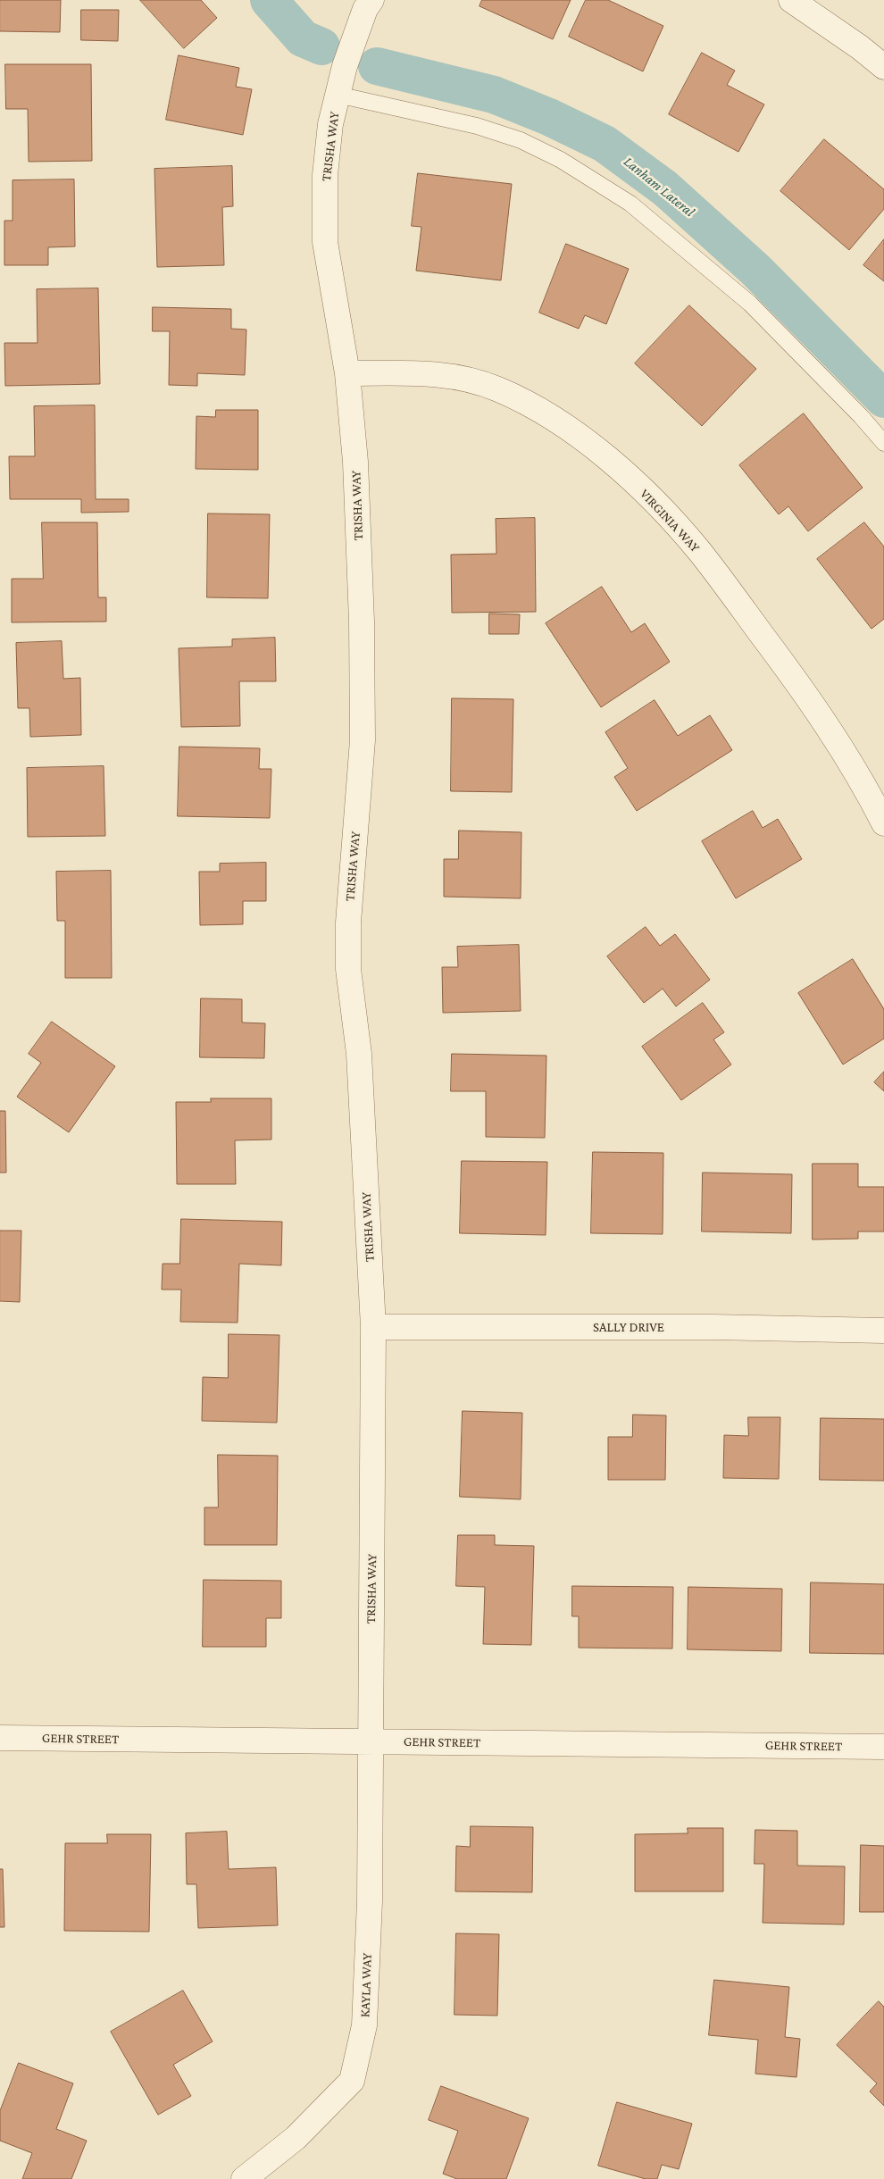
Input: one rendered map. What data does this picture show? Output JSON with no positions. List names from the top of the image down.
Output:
{
  "streets": {
    "street": [
      "TRISHA WAY",
      "VIRGINIA WAY",
      "SALLY DRIVE",
      "GEHR STREET",
      "KAYLA WAY"
    ]
  },
  "crossings": [
    ["TRISHA WAY", "VIRGINIA WAY"],
    ["TRISHA WAY", "SALLY DRIVE"],
    ["TRISHA WAY", "GEHR STREET"],
    ["TRISHA WAY", "KAYLA WAY"],
    ["GEHR STREET", "KAYLA WAY"]
  ],
  "water": ["Lanham Lateral"]
}
